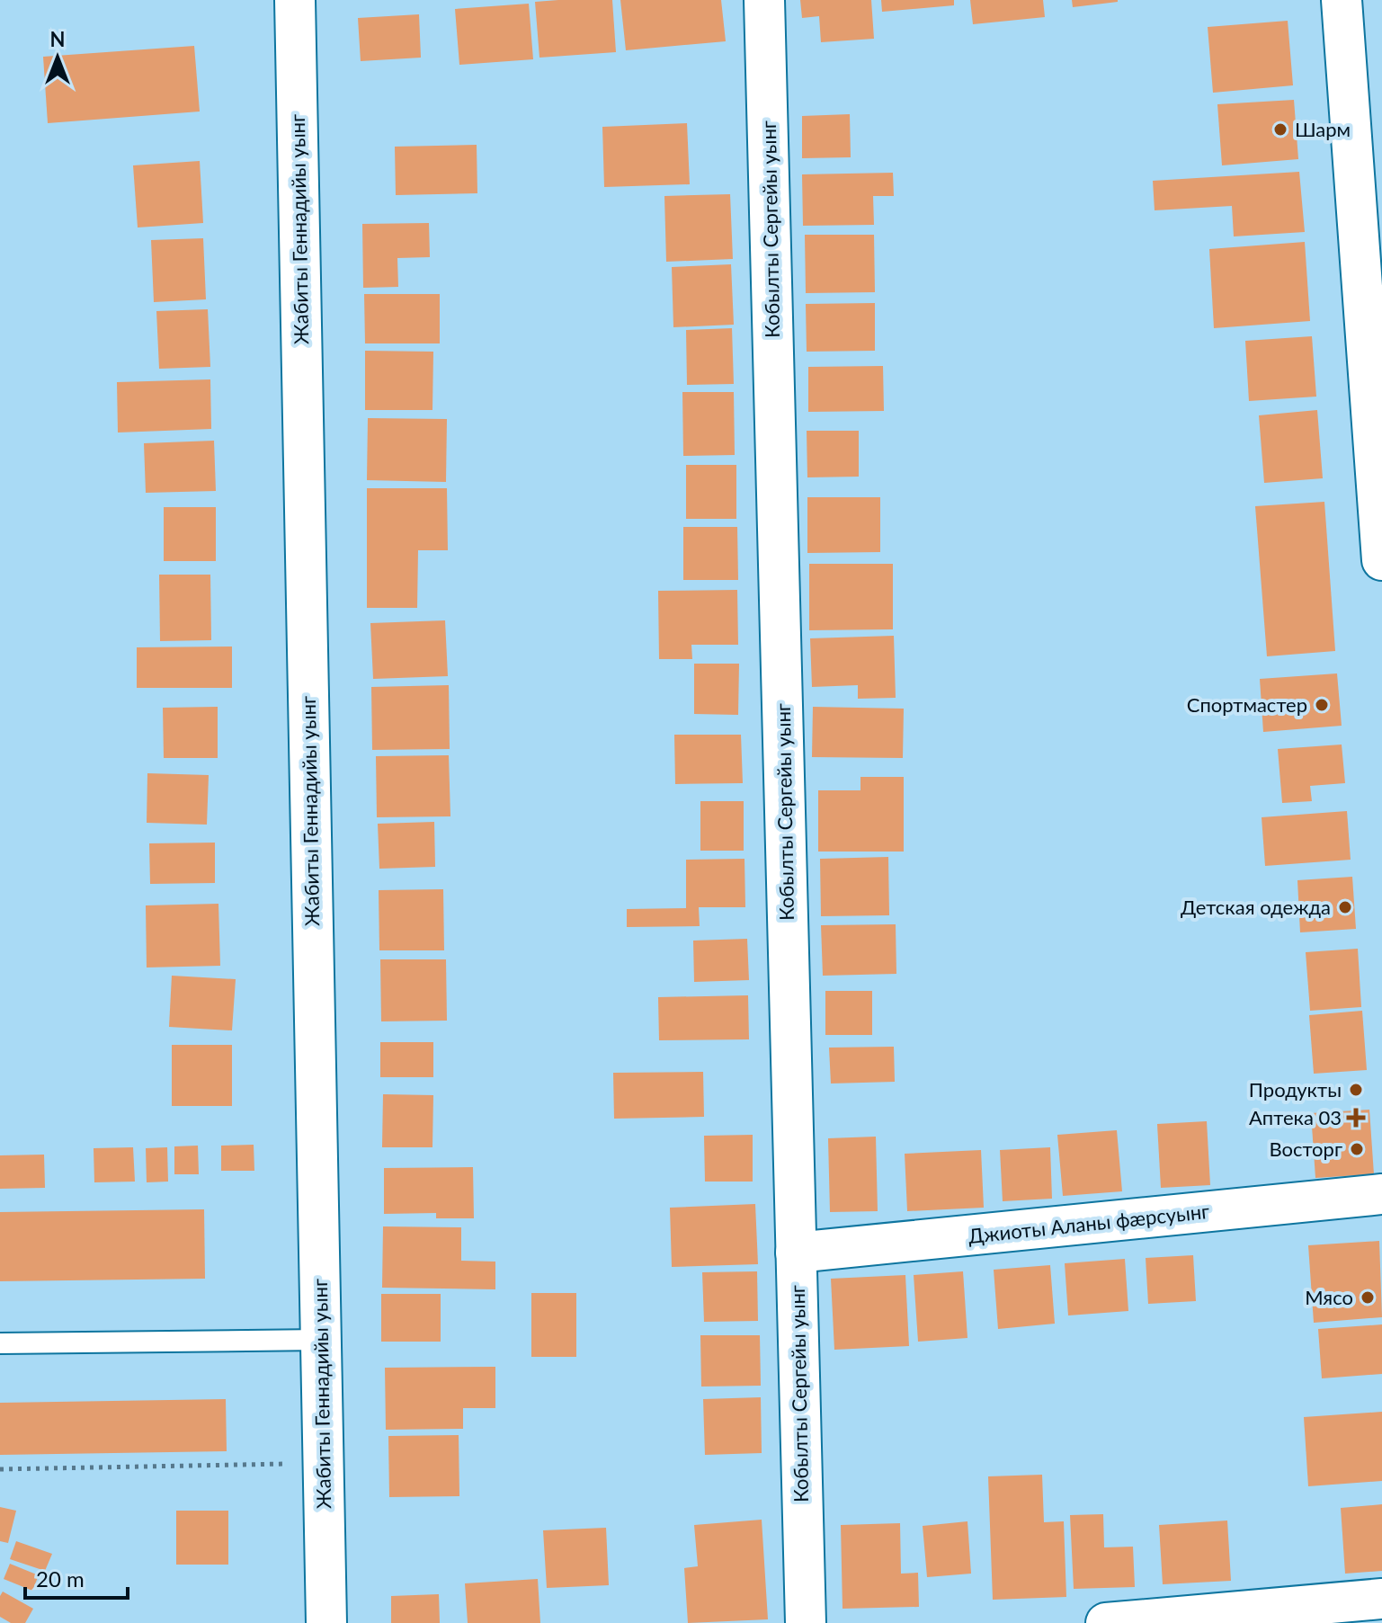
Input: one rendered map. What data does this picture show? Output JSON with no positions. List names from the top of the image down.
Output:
{
  "streets": {
    "street": ["Жабиты Геннадийы уынг", "Кобылты Сергейы уынг", "Джиоты Аланы фæрсуынг"]
  },
  "crossings": [
    ["Кобылты Сергейы уынг", "Джиоты Аланы фæрсуынг"]
  ],
  "places": {
    "other": [
      "Шарм",
      "Спортмастер",
      "Детская одежда",
      "Продукты",
      "Восторг",
      "Мясо"
    ],
    "health": ["Аптека 03"]
  },
  "scale_bar": "20 m",
  "north": "top"
}
